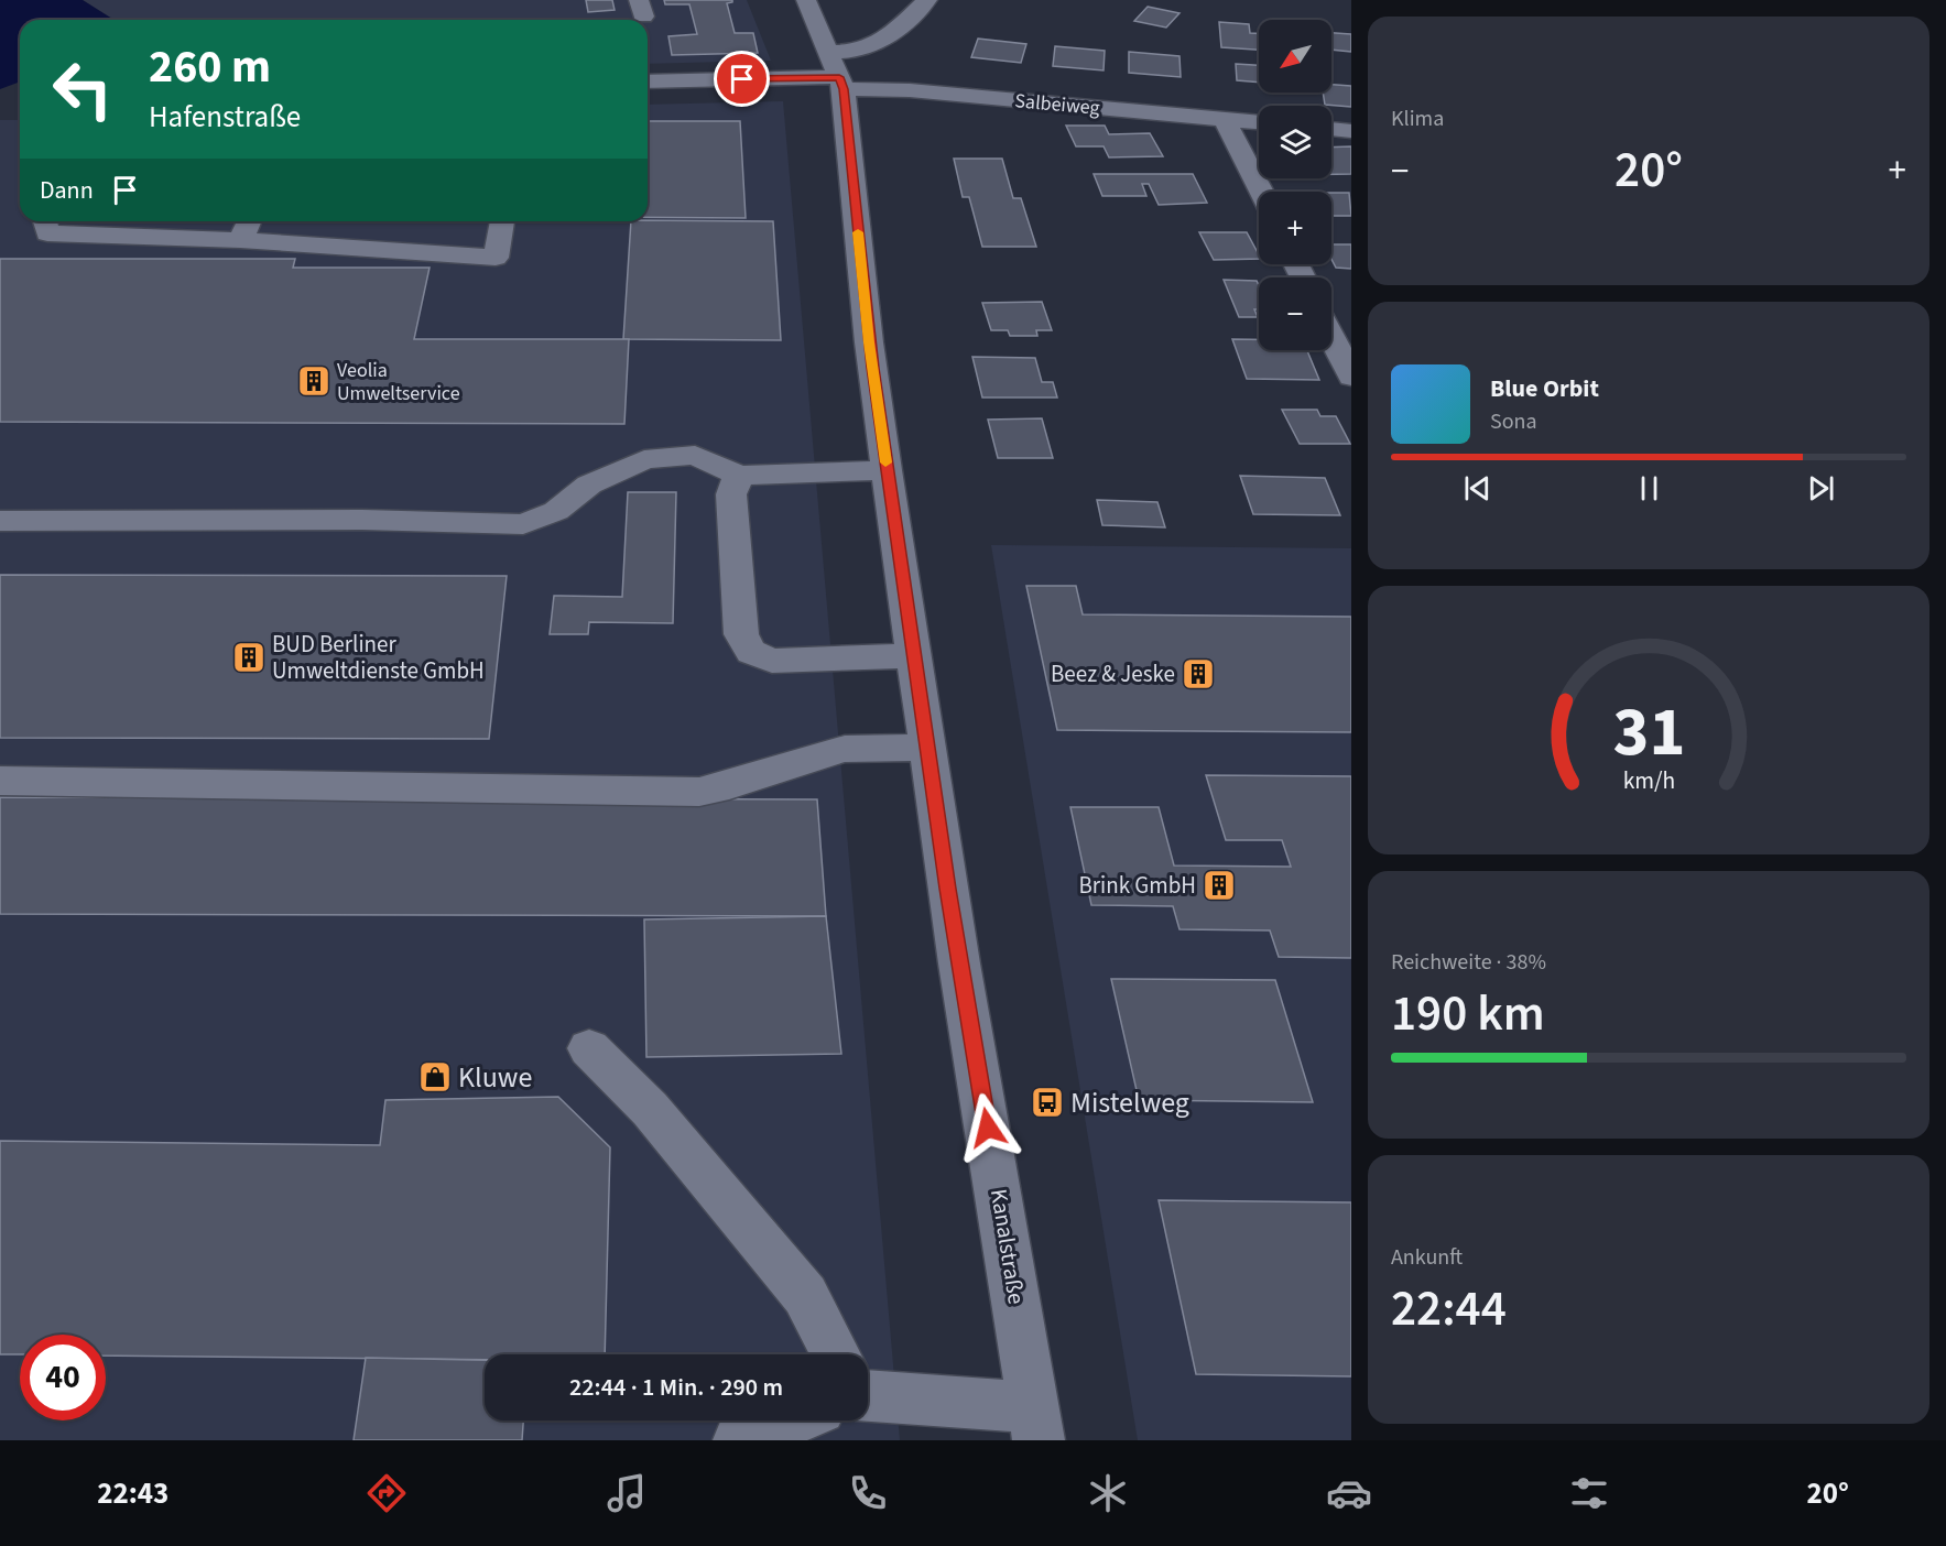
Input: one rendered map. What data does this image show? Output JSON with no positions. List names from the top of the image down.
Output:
{
  "streets": {
    "street": ["Salbeiweg", "Kanalstraße"]
  },
  "crossings": [
    ["Salbeiweg", "Kanalstraße"]
  ],
  "places": {
    "building": [
      "Veolia Umweltservice",
      "BUD Berliner Umweltdienste GmbH",
      "Beez & Jeske",
      "Brink GmbH"
    ],
    "shop": ["Kluwe"],
    "bus stop": ["Mistelweg"]
  },
  "north": "bottom left",
  "page": {
    "tile": [
      "Klima",
      ["Reichweite · 38%", "190 km"],
      ["Ankunft", "22:44"]
    ],
    "map_buttons": ["+", "−"],
    "turn": ["260 m", "Hafenstraße"],
    "heat": ["−", "20°", "+"],
    "then": "Dann",
    "song": ["Blue Orbit", "Sona"],
    "limit": "40",
    "trip": "22:44 · 1 Min. · 290 m",
    "tabs": ["22:43", "20°"],
    "gauge": ["31", "km/h"]
  }
}
